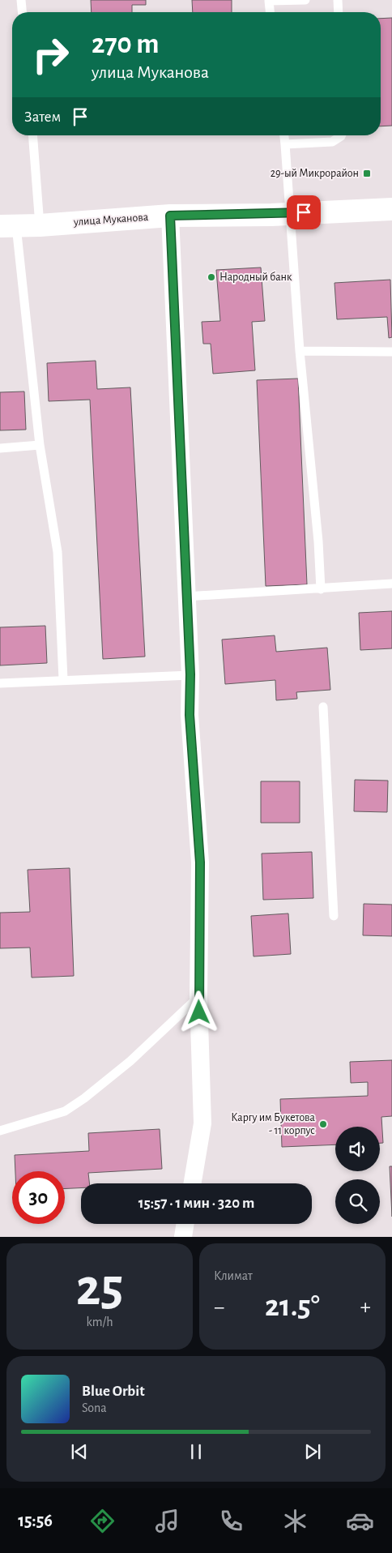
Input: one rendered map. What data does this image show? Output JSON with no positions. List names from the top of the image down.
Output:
{
  "streets": {
    "main road": ["улица Муканова"]
  },
  "places": {
    "transit": ["29-ый Микрорайон"],
    "other": ["Народный банк", "Каргу им Букетова - 11 корпус"]
  },
  "page": {
    "turn": ["270 m", "улица Муканова"],
    "then": "Затем",
    "limit": "30",
    "trip": "15:57 · 1 мин · 320 m",
    "tile": [
      ["25", "km/h"],
      "Климат"
    ],
    "heat": ["−", "21.5°", "+"],
    "song": ["Blue Orbit", "Sona"],
    "tabs": "15:56"
  }
}
